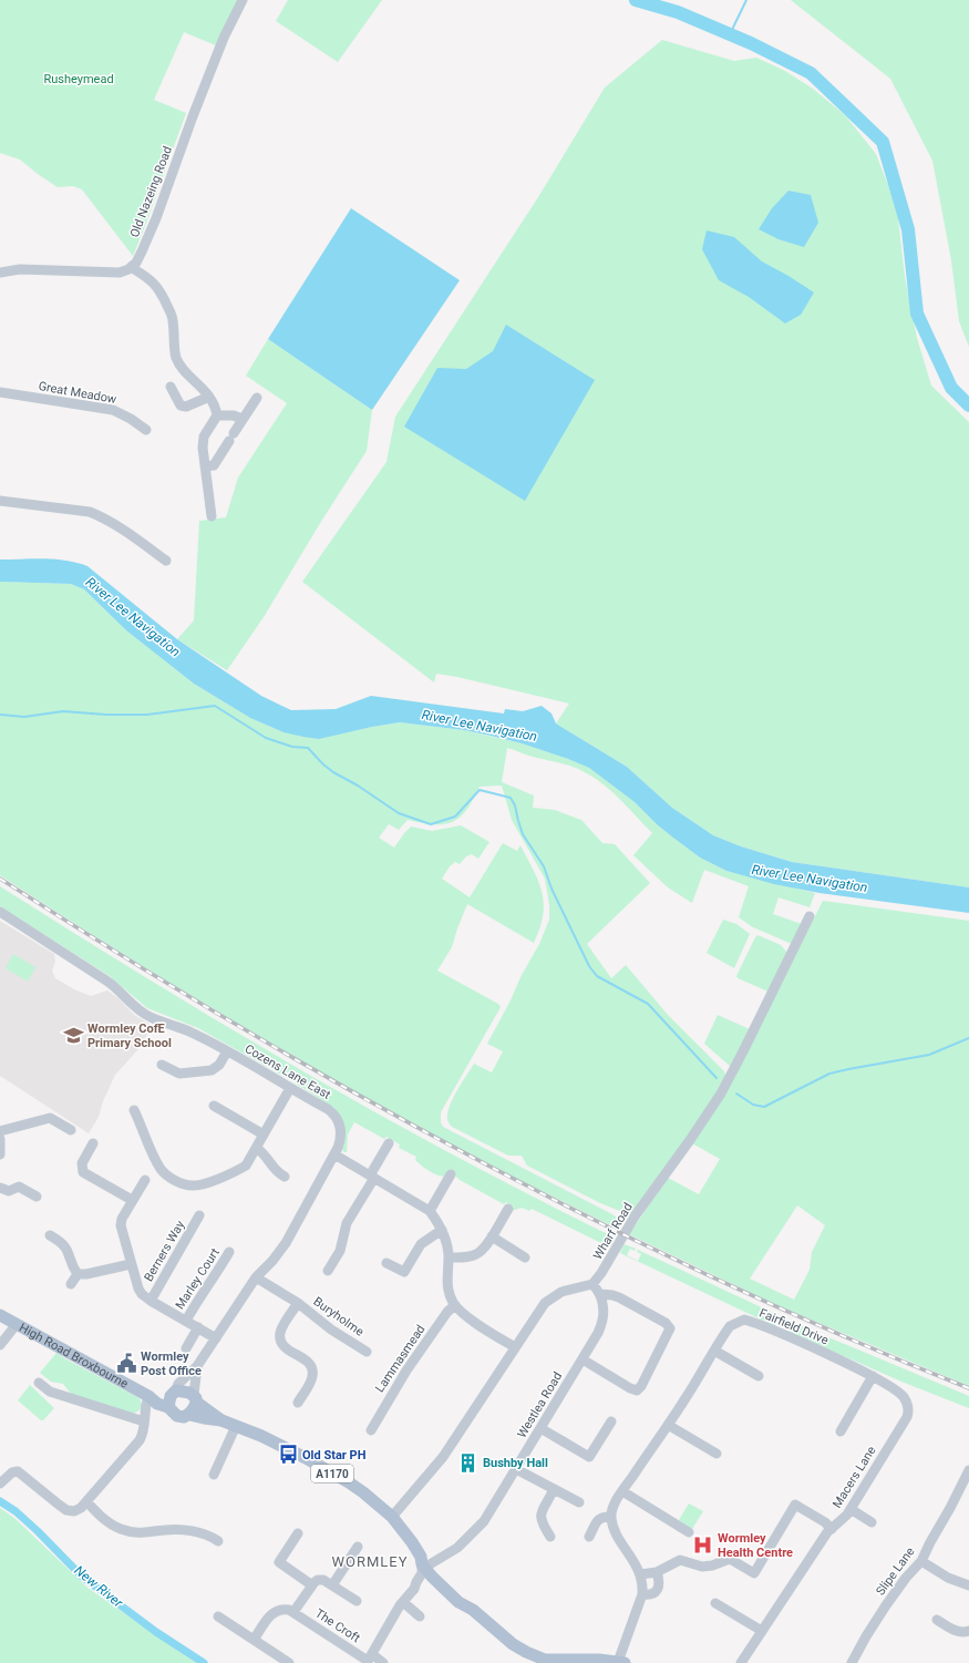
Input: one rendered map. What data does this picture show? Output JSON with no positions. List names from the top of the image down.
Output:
{
  "streets": {
    "main road": ["High Road Broxbourne", "A1170"],
    "street": [
      "Old Nazeing Road",
      "Great Meadow",
      "Cozens Lane East",
      "Wharf Road",
      "Berners Way",
      "Marley Court",
      "Buryholme",
      "Fairfield Drive",
      "Lammasmead",
      "Westlea Road",
      "Macers Lane",
      "Slipe Lane",
      "The Croft"
    ]
  },
  "crossings": [
    ["Cozens Lane East", "Berners Way"],
    ["Cozens Lane East", "Buryholme"],
    ["Cozens Lane East", "High Road Broxbourne"],
    ["Cozens Lane East", "A1170"],
    ["Berners Way", "Marley Court"],
    ["Fairfield Drive", "Macers Lane"],
    ["Westlea Road", "A1170"]
  ],
  "districts": ["WORMLEY"],
  "water": ["River Lee Navigation", "New River"],
  "parks": ["Rusheymead"],
  "places": {
    "school or university": ["Wormley CofE Primary School"],
    "public building": ["Wormley Post Office"],
    "bus stop": ["Old Star PH"],
    "building": ["Bushby Hall"],
    "hospital": ["Wormley Health Centre"]
  }
}
